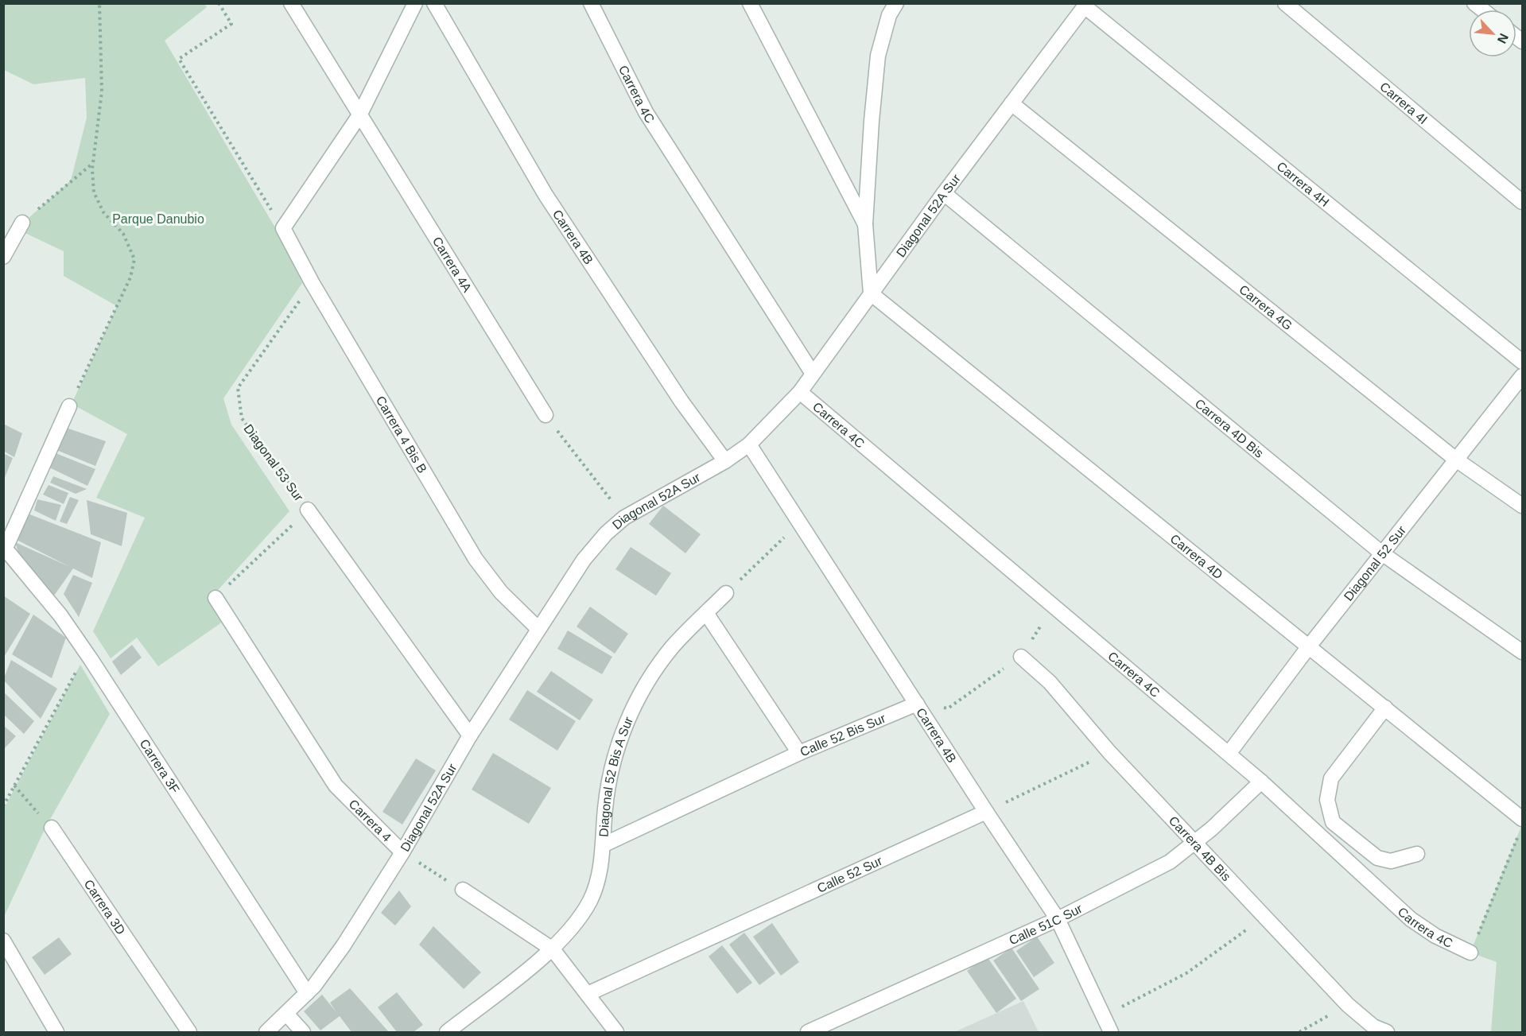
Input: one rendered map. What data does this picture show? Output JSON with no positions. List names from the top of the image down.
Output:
{
  "streets": {
    "street": [
      "Carrera 4C",
      "Carrera 4I",
      "Carrera 4H",
      "Diagonal 52A Sur",
      "Carrera 4B",
      "Carrera 4A",
      "Carrera 4G",
      "Carrera 4D Bis",
      "Carrera 4 Bis B",
      "Carrera 4D",
      "Diagonal 52 Sur",
      "Calle 52 Bis Sur",
      "Carrera 3F",
      "Diagonal 52 Bis A Sur",
      "Carrera 4",
      "Carrera 4B Bis",
      "Calle 52 Sur",
      "Carrera 3D",
      "Calle 51C Sur"
    ],
    "path": ["Diagonal 53 Sur"]
  },
  "crossings": [
    ["Carrera 4C", "Diagonal 52A Sur"],
    ["Carrera 4C", "Diagonal 52 Sur"],
    ["Carrera 4C", "Calle 51C Sur"],
    ["Carrera 4H", "Diagonal 52A Sur"],
    ["Diagonal 52A Sur", "Carrera 4B"],
    ["Diagonal 52A Sur", "Carrera 4G"],
    ["Diagonal 52A Sur", "Carrera 4D Bis"],
    ["Diagonal 52A Sur", "Carrera 4 Bis B"],
    ["Diagonal 52A Sur", "Carrera 4D"],
    ["Diagonal 52A Sur", "Carrera 3F"],
    ["Diagonal 52A Sur", "Carrera 4"],
    ["Carrera 4B", "Calle 52 Bis Sur"],
    ["Carrera 4B", "Calle 52 Sur"],
    ["Carrera 4B", "Calle 51C Sur"],
    ["Carrera 4G", "Diagonal 52 Sur"],
    ["Carrera 4D Bis", "Diagonal 52 Sur"],
    ["Carrera 4 Bis B", "Diagonal 53 Sur"],
    ["Diagonal 53 Sur", "Carrera 4"],
    ["Carrera 4D", "Diagonal 52 Sur"],
    ["Calle 52 Bis Sur", "Diagonal 52 Bis A Sur"],
    ["Carrera 4B Bis", "Calle 51C Sur"]
  ],
  "parks": ["Parque Danubio"],
  "north": "bottom right"
}
